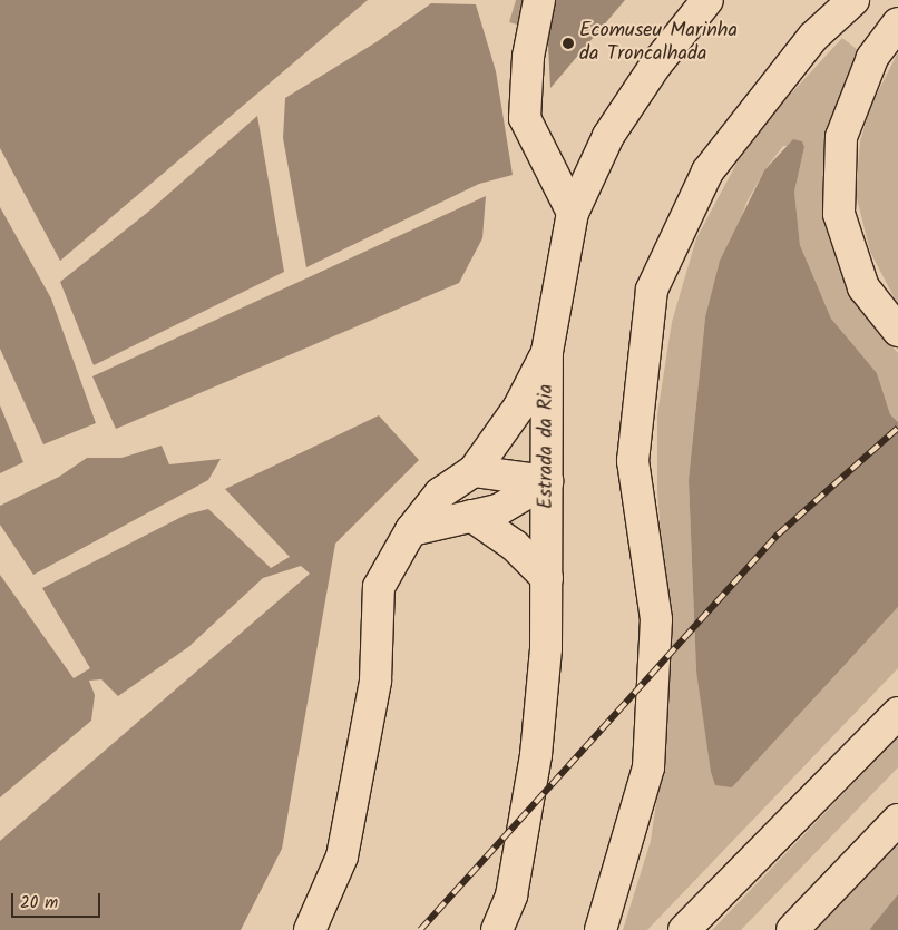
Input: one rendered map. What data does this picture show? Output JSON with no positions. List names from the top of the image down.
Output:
{
  "streets": {
    "main road": ["Estrada da Ria"]
  },
  "places": ["Ecomuseu Marinha da Troncalhada"],
  "scale_bar": "20 m"
}
